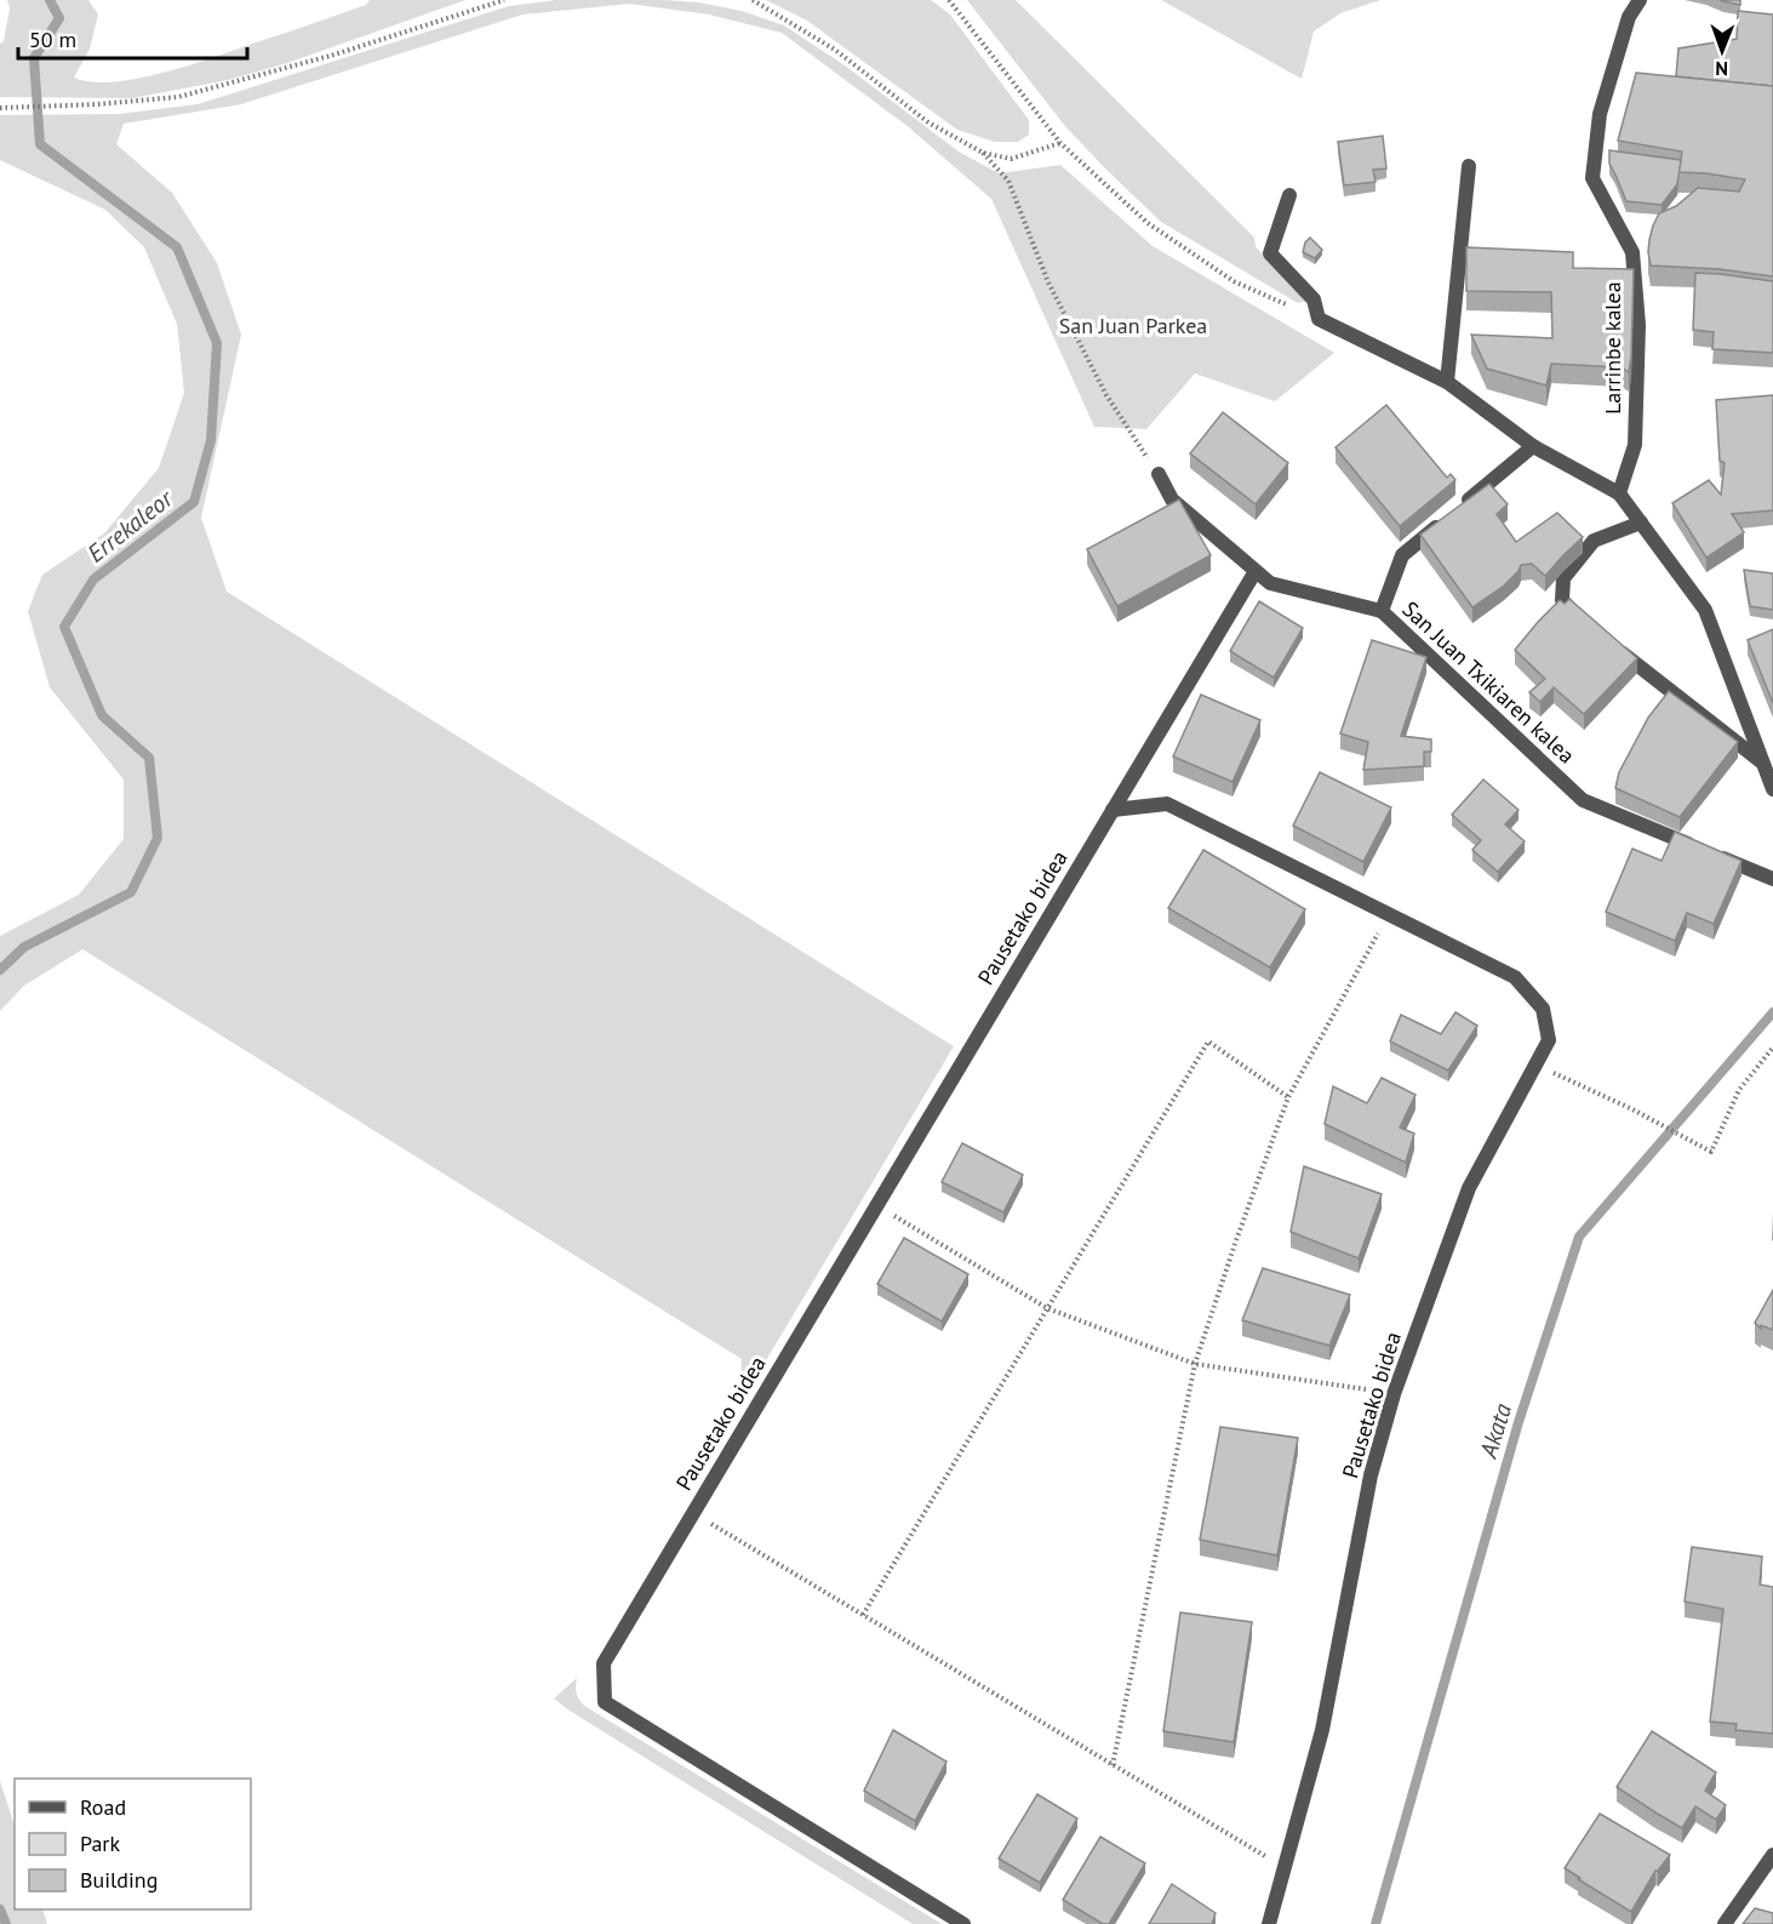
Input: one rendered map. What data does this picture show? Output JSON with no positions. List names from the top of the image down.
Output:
{
  "streets": {
    "street": ["Larrinbe kalea", "San Juan Txikiaren kalea", "Pausetako bidea"]
  },
  "crossings": [
    ["San Juan Txikiaren kalea", "Pausetako bidea"]
  ],
  "water": ["Errekaleor", "Akata"],
  "parks": ["San Juan Parkea"],
  "legend": ["Road", "Park", "Building"],
  "scale_bar": "50 m",
  "north": "bottom"
}
